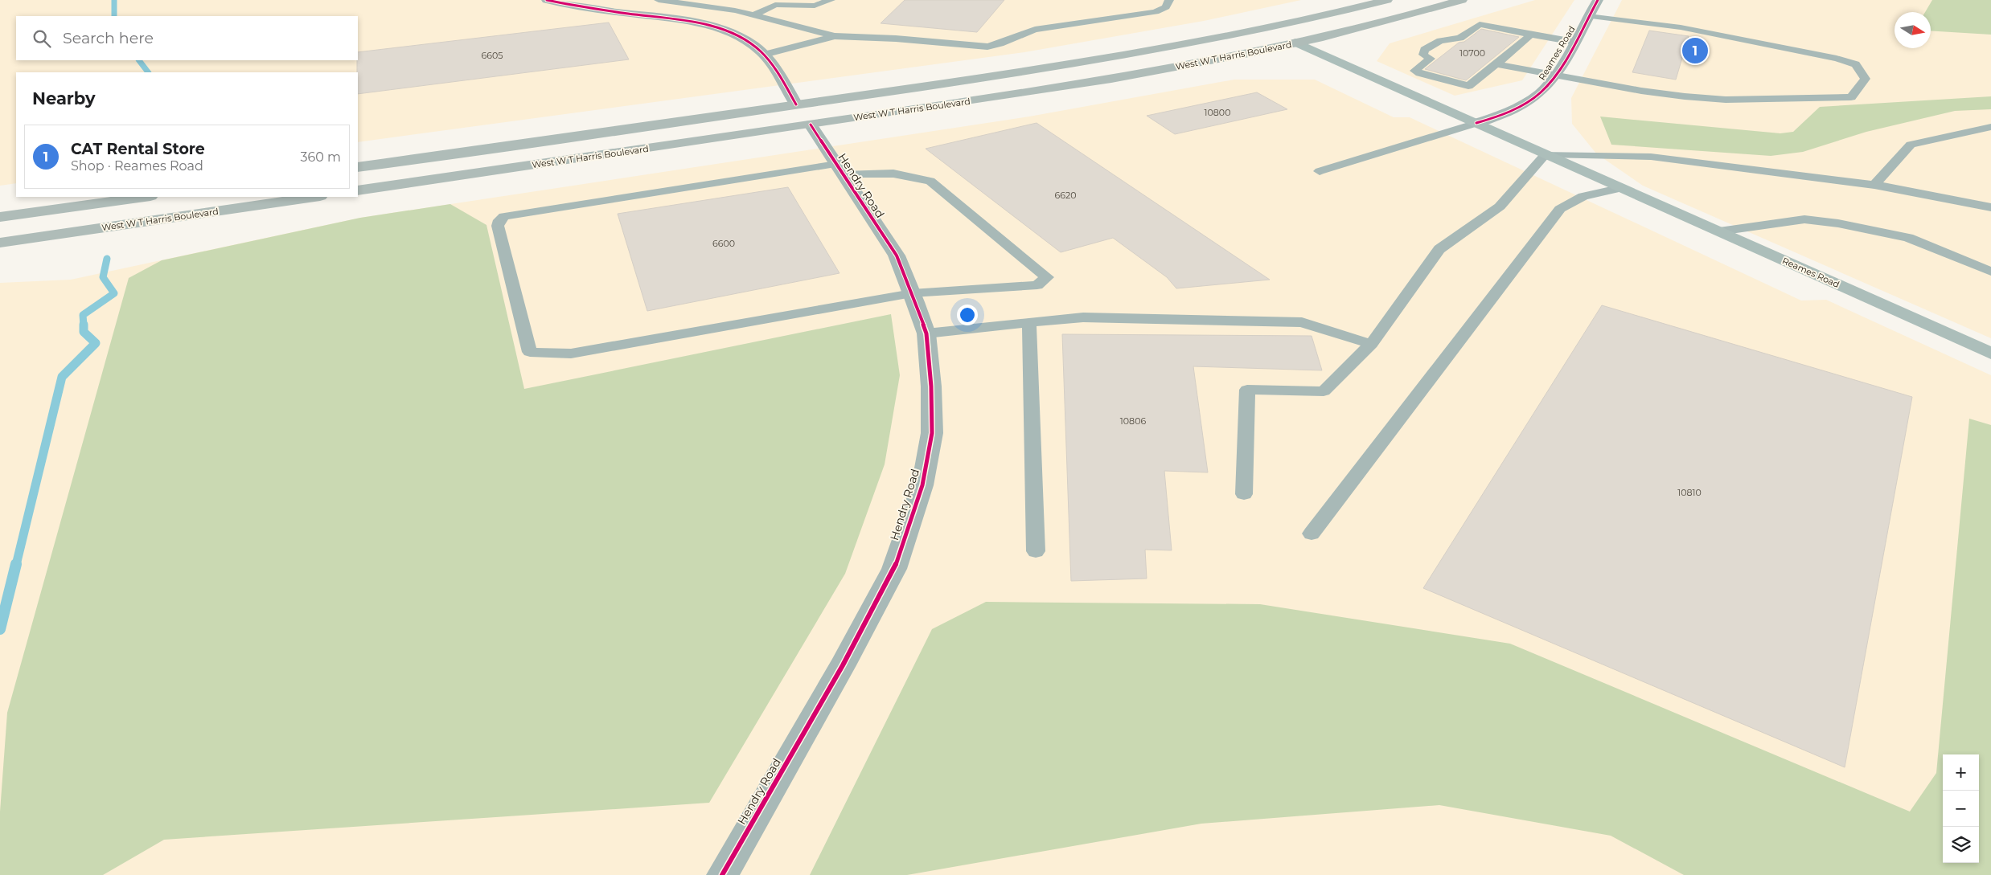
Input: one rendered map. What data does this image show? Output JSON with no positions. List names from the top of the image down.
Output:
{
  "streets": {
    "main road": ["Reames Road", "West W T Harris Boulevard"],
    "street": ["Hendry Road"]
  },
  "crossings": [
    ["Reames Road", "West W T Harris Boulevard"],
    ["West W T Harris Boulevard", "Hendry Road"]
  ],
  "house_numbers": [
    "10700",
    "6605",
    "10800",
    "6620",
    "6600",
    "10806",
    "10810"
  ],
  "north": "right",
  "page": {
    "search": "Search here",
    "pins": "1",
    "heading": "Nearby",
    "list": [
      {
        "mark": "1",
        "name": "CAT Rental Store",
        "note": "Shop · Reames Road",
        "value": "360 m"
      }
    ],
    "map_buttons": ["+", "−"]
  }
}
